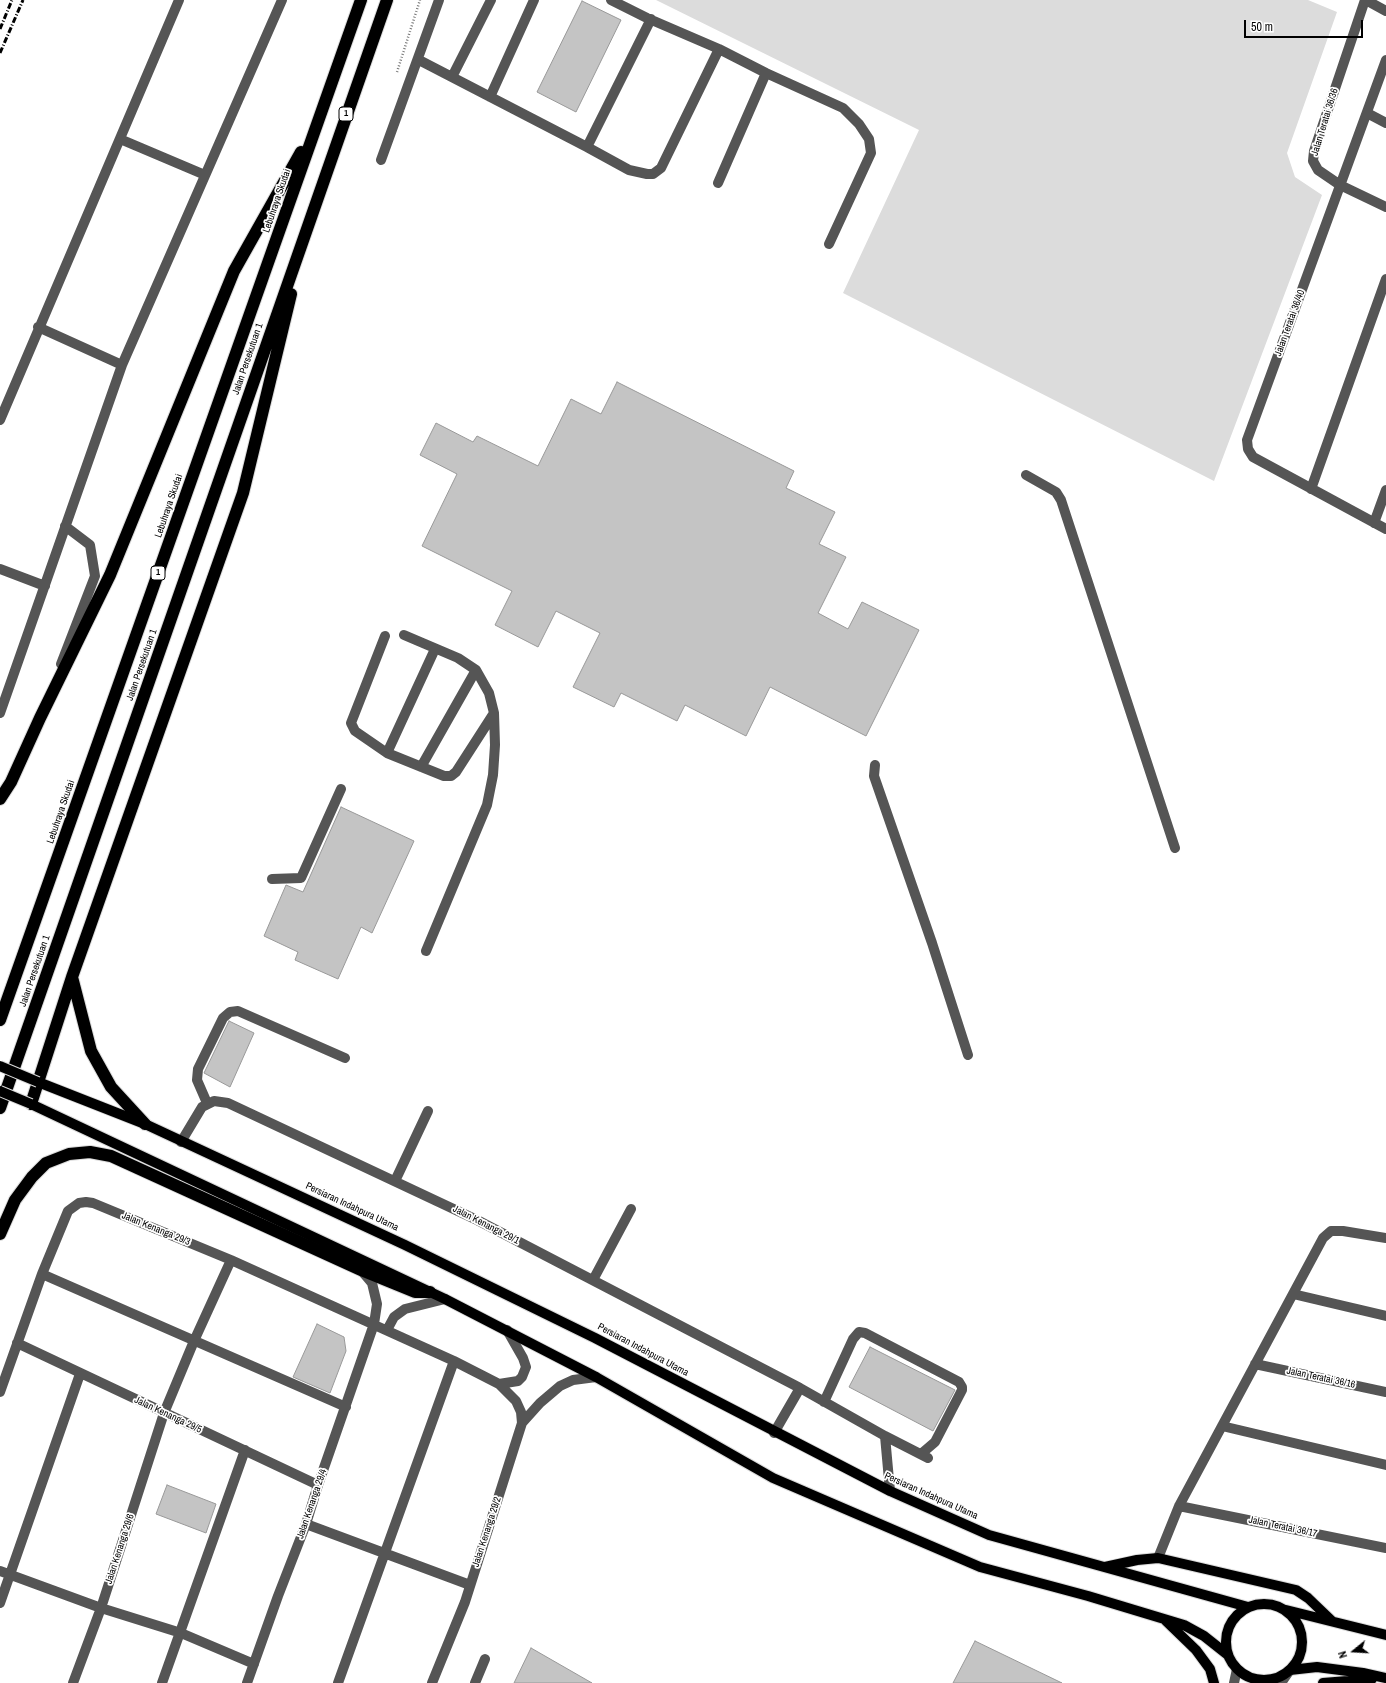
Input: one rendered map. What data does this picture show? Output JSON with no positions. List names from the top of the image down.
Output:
{
  "streets": {
    "highway": ["1", "Lebuhraya Skudai", "Jalan Persekutuan 1"],
    "main road": ["Persiaran Indahpura Utama"],
    "street": [
      "Jalan Teratai 36/36",
      "Jalan Teratai 36/40",
      "Jalan Kenanga 29/1",
      "Jalan Kenanga 29/3",
      "Jalan Teratai 36/16",
      "Jalan Kenanga 29/5",
      "Jalan Kenanga 29/4",
      "Jalan Teratai 36/17",
      "Jalan Kenanga 29/2",
      "Jalan Kenanga 29/6"
    ]
  },
  "crossings": [
    ["1", "Jalan Persekutuan 1"],
    ["Jalan Teratai 36/36", "Jalan Teratai 36/40"],
    ["Jalan Kenanga 29/3", "Jalan Kenanga 29/5"],
    ["Jalan Kenanga 29/3", "Jalan Kenanga 29/4"],
    ["Jalan Kenanga 29/3", "Jalan Kenanga 29/6"],
    ["Jalan Kenanga 29/5", "Jalan Kenanga 29/4"],
    ["Jalan Kenanga 29/5", "Jalan Kenanga 29/6"]
  ],
  "scale_bar": "50 m",
  "north": "left"
}
